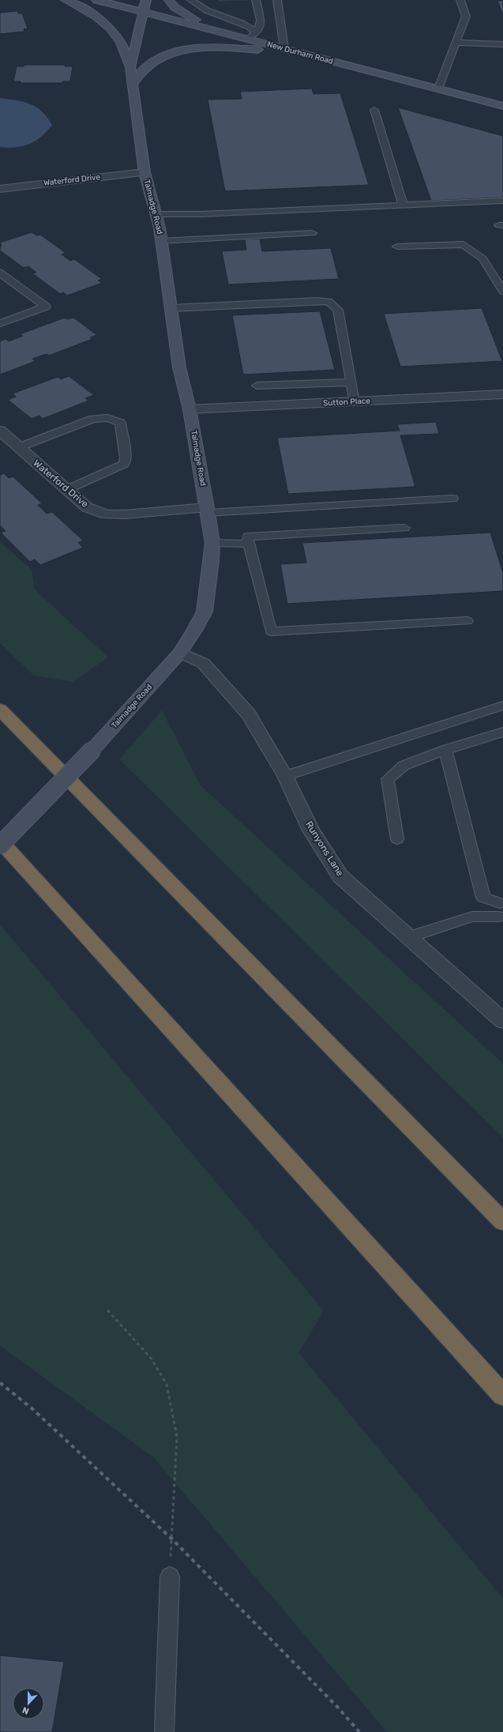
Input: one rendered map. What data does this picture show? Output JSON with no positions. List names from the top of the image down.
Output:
{
  "streets": {
    "street": [
      "New Durham Road",
      "Waterford Drive",
      "Talmadge Road",
      "Sutton Place",
      "Runyons Lane"
    ]
  },
  "crossings": [
    ["New Durham Road", "Talmadge Road"],
    ["Waterford Drive", "Talmadge Road"],
    ["Talmadge Road", "Sutton Place"],
    ["Talmadge Road", "Runyons Lane"]
  ],
  "north": "bottom"
}
